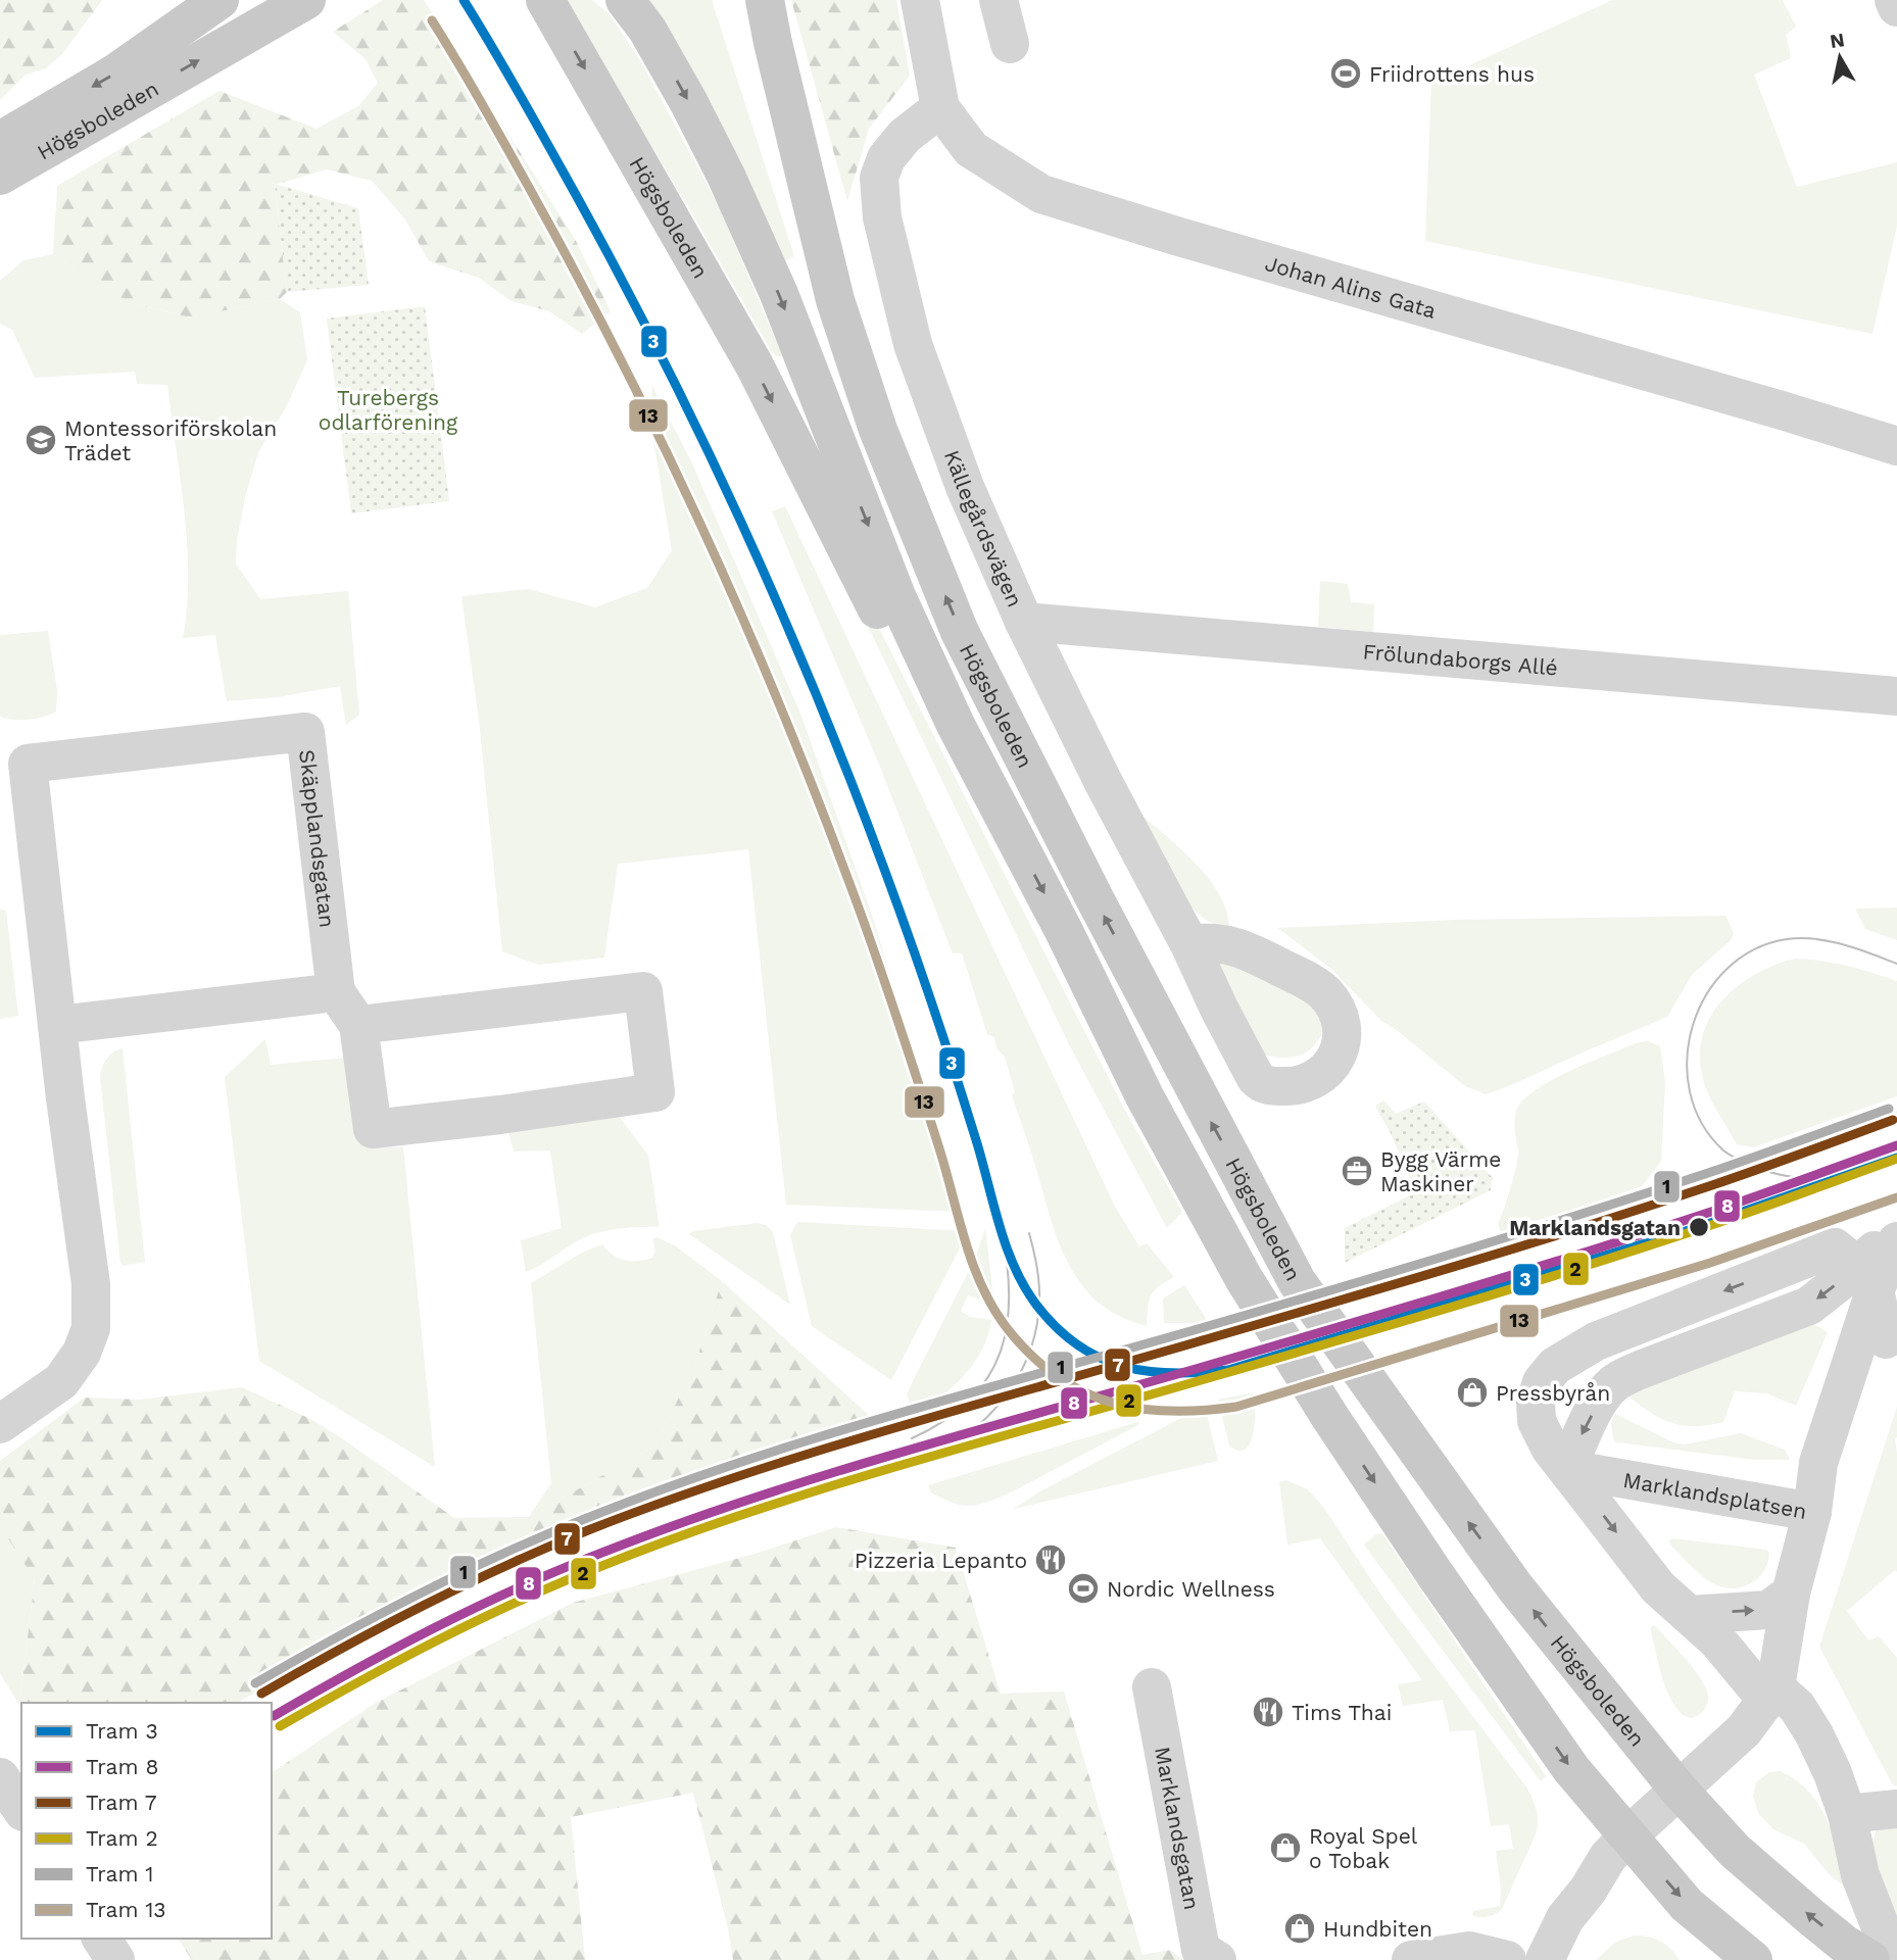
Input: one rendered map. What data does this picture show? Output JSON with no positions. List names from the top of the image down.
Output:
{
  "streets": {
    "main road": ["Högsboleden"],
    "street": [
      "Johan Alins Gata",
      "Källegårdsvägen",
      "Frölundaborgs Allé",
      "Skäpplandsgatan",
      "Marklandsplatsen",
      "Marklandsgatan"
    ]
  },
  "crossings": [
    ["Högsboleden", "Marklandsplatsen"],
    ["Johan Alins Gata", "Källegårdsvägen"],
    ["Källegårdsvägen", "Frölundaborgs Allé"]
  ],
  "parks": ["Turebergs odlarförening"],
  "places": {
    "sports": ["Friidrottens hus", "Nordic Wellness"],
    "school or university": ["Montessoriförskolan Trädet"],
    "office": ["Bygg Värme Maskiner"],
    "other": ["Marklandsgatan"],
    "shop": ["Pressbyrån", "Royal Spel o Tobak", "Hundbiten"],
    "restaurant": ["Pizzeria Lepanto", "Tims Thai"]
  },
  "lines": [
    "tram line 3",
    "tram line 13",
    "tram line 1",
    "tram line 7",
    "tram line 8",
    "tram line 2"
  ],
  "legend": [
    "Tram 3",
    "Tram 8",
    "Tram 7",
    "Tram 2",
    "Tram 1",
    "Tram 13"
  ],
  "north": "top"
}
